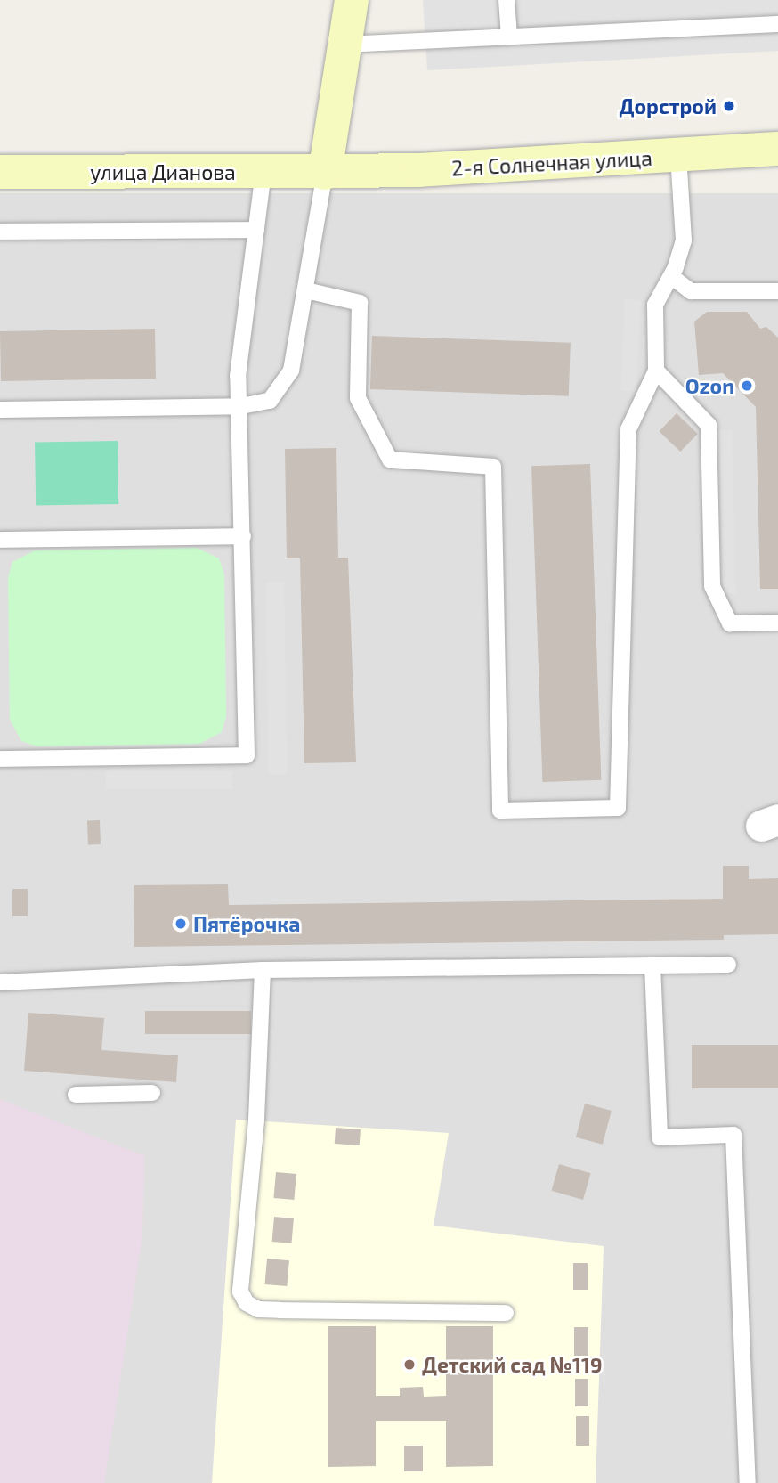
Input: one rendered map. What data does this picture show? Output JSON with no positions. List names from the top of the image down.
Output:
{
  "streets": {
    "main road": ["2-я Солнечная улица", "улица Дианова"]
  },
  "crossings": [
    ["2-я Солнечная улица", "улица Дианова"]
  ],
  "places": [
    "Дорстрой",
    "Ozon",
    "Пятёрочка",
    "Детский сад №119"
  ]
}
